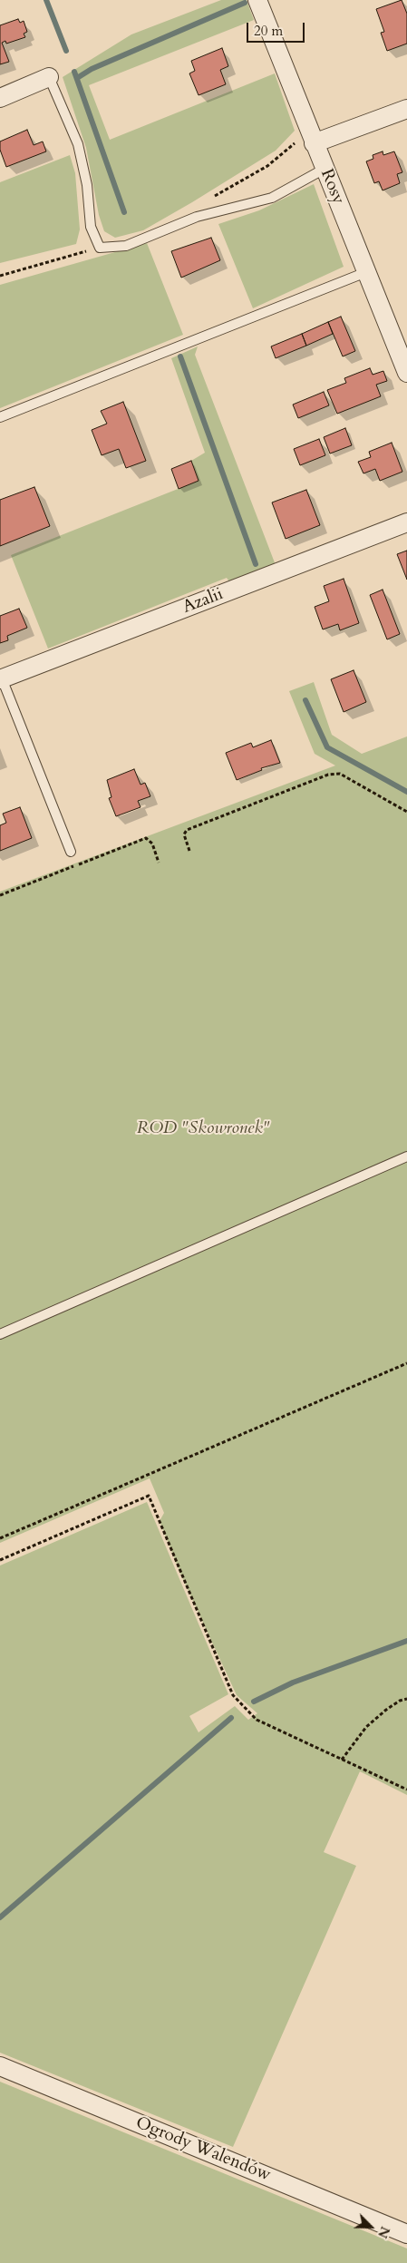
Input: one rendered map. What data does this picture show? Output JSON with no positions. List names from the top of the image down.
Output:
{
  "streets": {
    "street": ["Rosy", "Azalii", "Ogrody Walendów"]
  },
  "parks": ["ROD \"Skowronek\""],
  "scale_bar": "20 m",
  "north": "bottom right"
}
